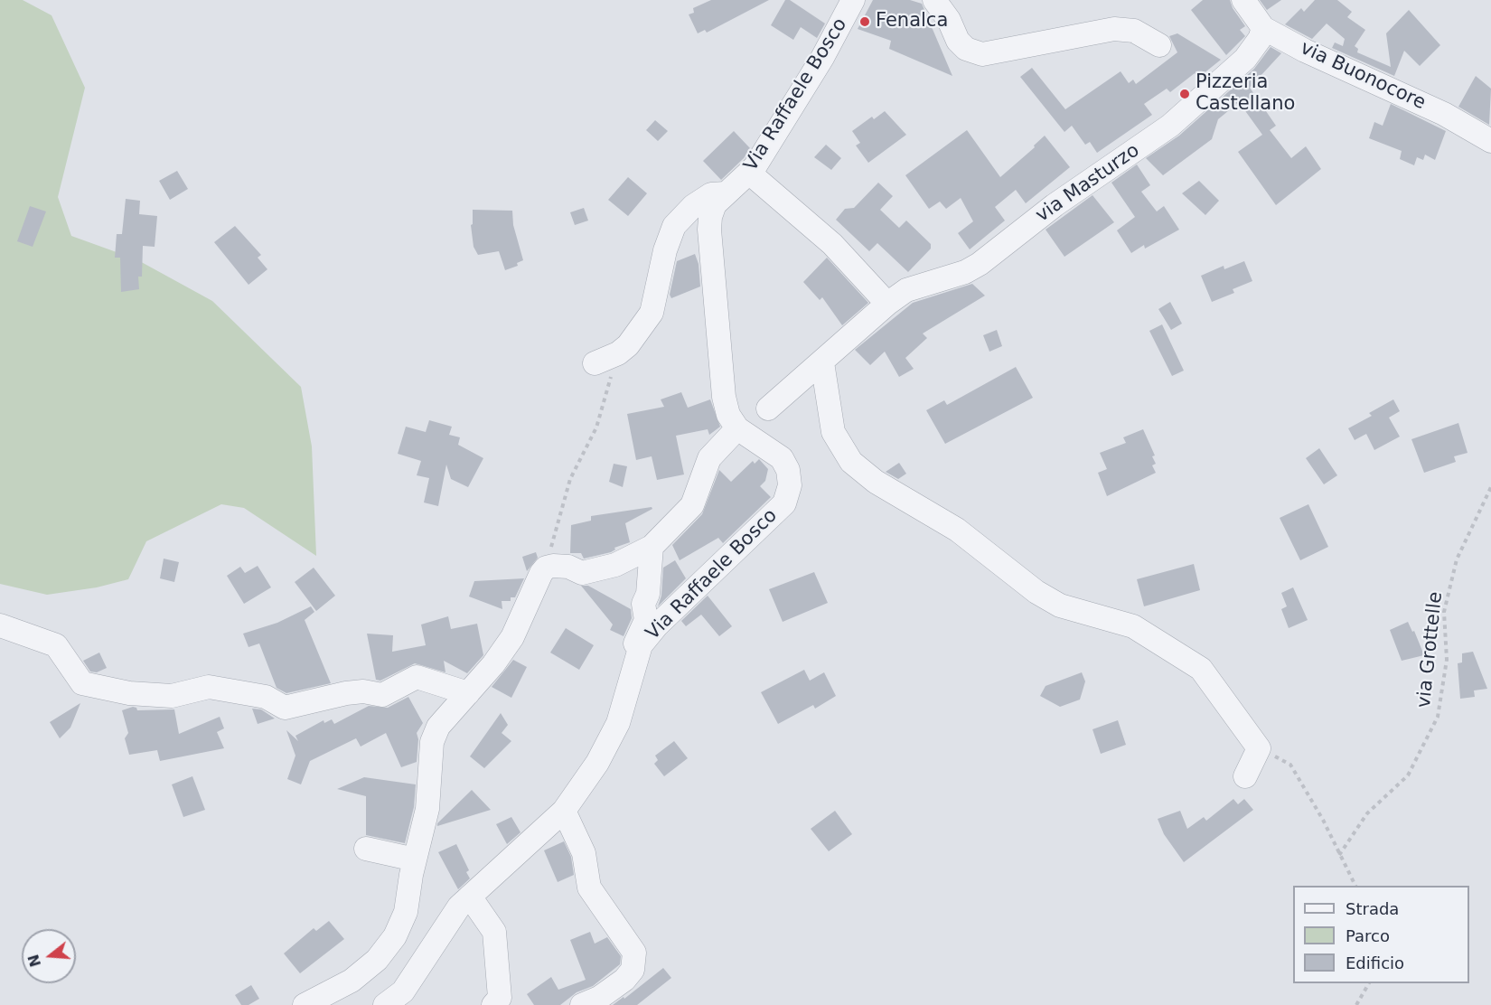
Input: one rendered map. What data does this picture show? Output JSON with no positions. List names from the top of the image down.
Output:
{
  "streets": {
    "street": ["via Buonocore", "Via Raffaele Bosco", "via Masturzo"],
    "path": ["via Grottelle"]
  },
  "crossings": [
    ["via Buonocore", "via Masturzo"]
  ],
  "places": ["Fenalca", "Pizzeria Castellano"],
  "legend": ["Strada", "Parco", "Edificio"],
  "north": "left"
}
